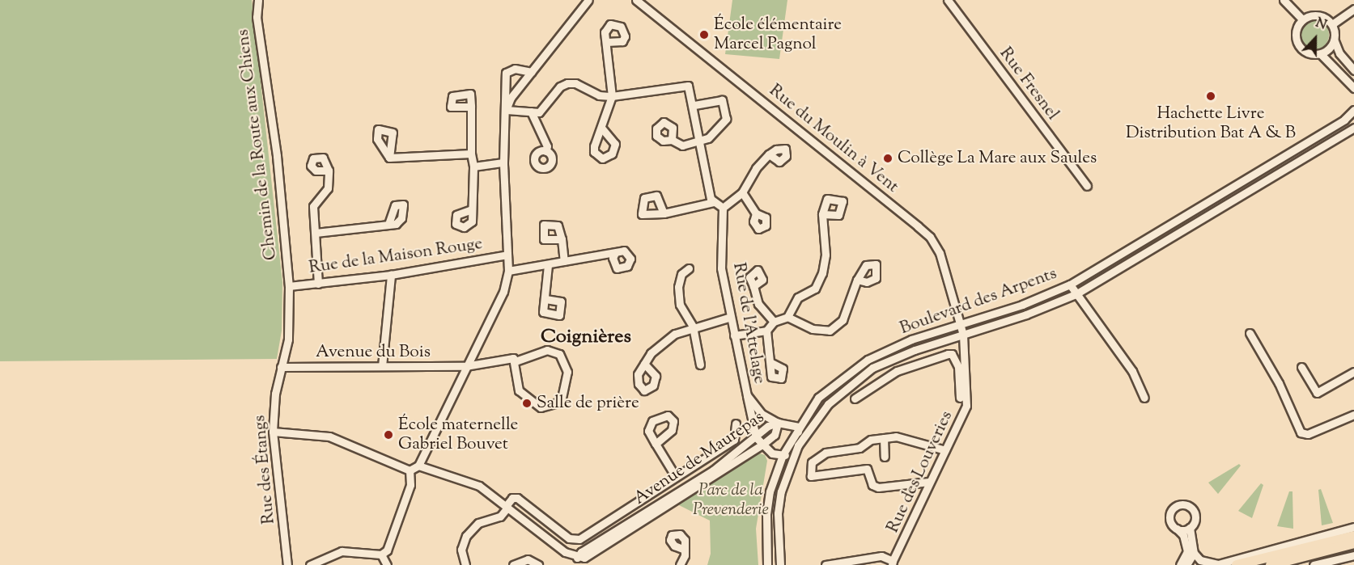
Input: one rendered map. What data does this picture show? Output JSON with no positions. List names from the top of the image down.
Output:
{
  "streets": {
    "street": [
      "Rue Fresnel",
      "Rue du Moulin à Vent",
      "Chemin de la Route aux Chiens",
      "Rue de la Maison Rouge",
      "Boulevard des Arpents",
      "Rue de l'Attelage",
      "Avenue du Bois",
      "Avenue de Maurepas",
      "Rue des Étangs",
      "Rue des Louveries"
    ]
  },
  "crossings": [
    ["Rue du Moulin à Vent", "Boulevard des Arpents"],
    ["Rue du Moulin à Vent", "Rue des Louveries"],
    ["Chemin de la Route aux Chiens", "Rue de la Maison Rouge"],
    ["Chemin de la Route aux Chiens", "Rue des Étangs"],
    ["Rue de la Maison Rouge", "Rue des Étangs"],
    ["Boulevard des Arpents", "Rue de l'Attelage"],
    ["Boulevard des Arpents", "Rue des Louveries"],
    ["Rue de l'Attelage", "Avenue de Maurepas"],
    ["Avenue du Bois", "Rue des Étangs"]
  ],
  "districts": ["Coignières"],
  "parks": ["Parc de la Prevenderie"],
  "places": [
    "École élémentaire Marcel Pagnol",
    "Hachette Livre Distribution Bat A & B",
    "Collège La Mare aux Saules",
    "Salle de prière",
    "École maternelle Gabriel Bouvet"
  ],
  "north": "top"
}
